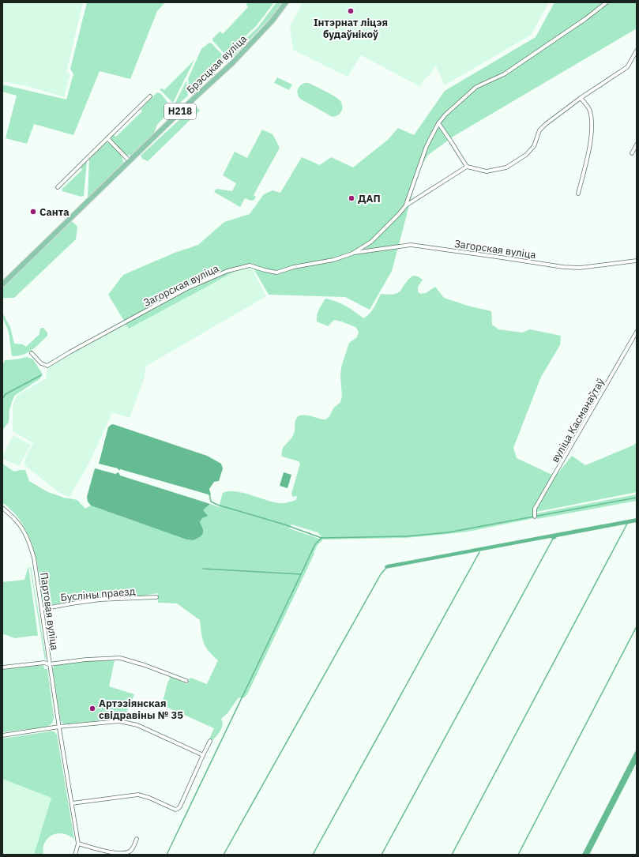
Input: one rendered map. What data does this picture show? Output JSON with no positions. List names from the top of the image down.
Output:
{
  "streets": {
    "main road": ["Брэсцкая вуліца", "Н218"],
    "street": [
      "Загорская вуліца",
      "вуліца Касманаўтаў",
      "Бусліны праезд",
      "Партовая вуліца"
    ]
  },
  "crossings": [
    ["Бусліны праезд", "Партовая вуліца"]
  ],
  "places": [
    "Інтэрнат ліцэя будаўнікоў",
    "ДАП",
    "Санта",
    "Артэзіянская свідравіны № 35"
  ]
}
